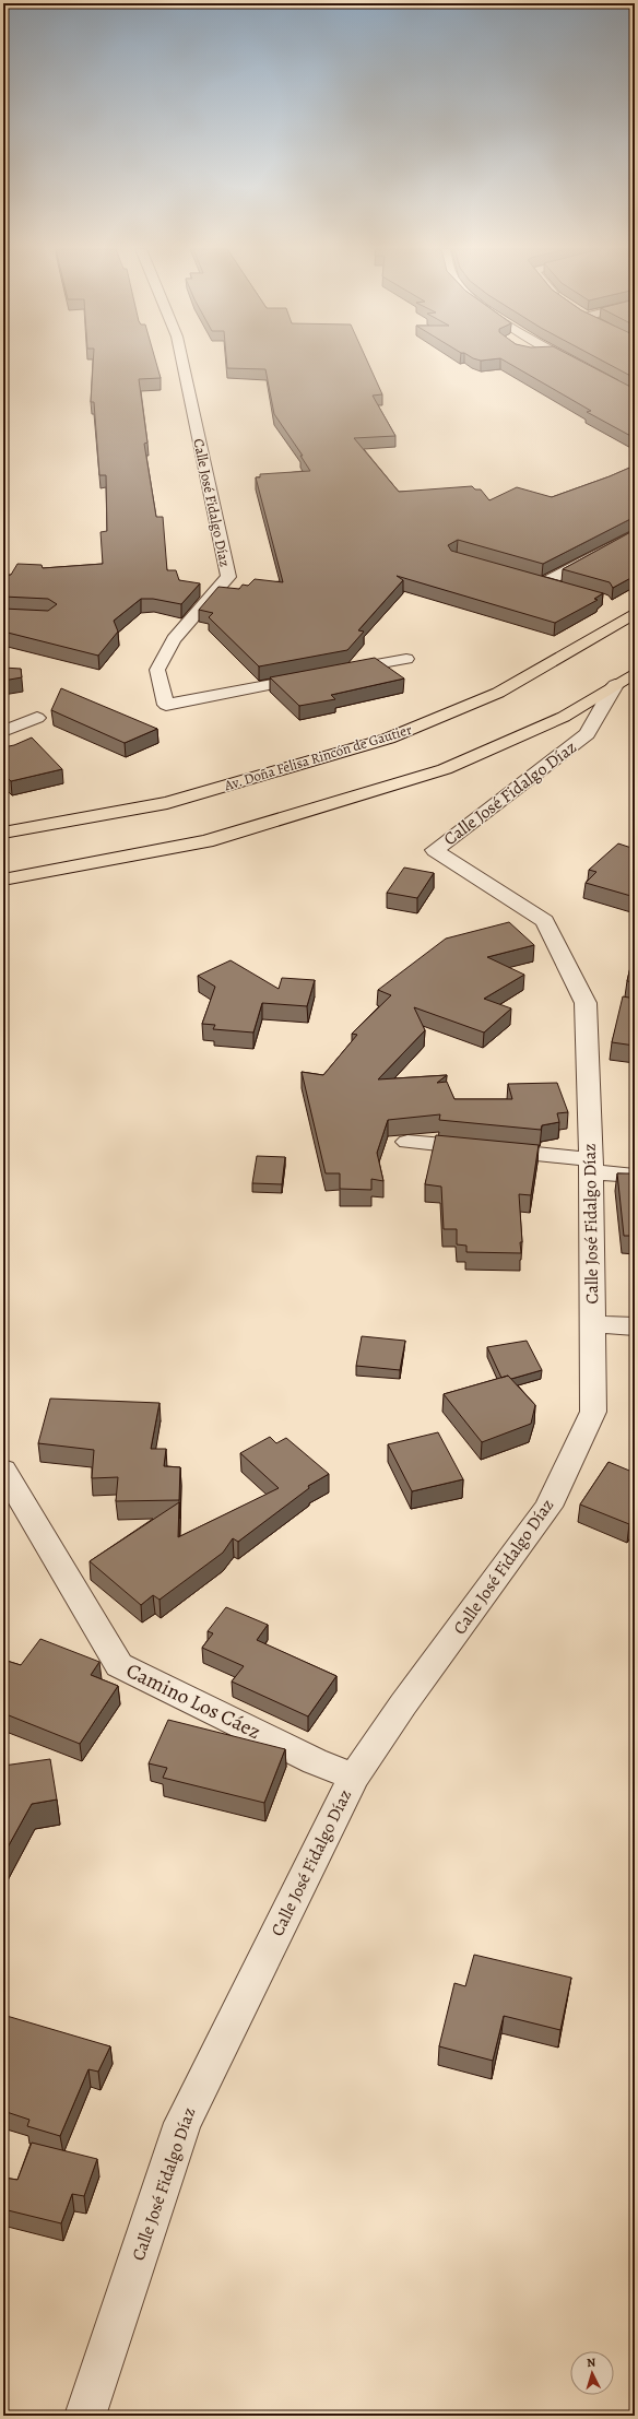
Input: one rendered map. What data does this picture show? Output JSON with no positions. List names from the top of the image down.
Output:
{
  "streets": {
    "main road": ["Av. Doña Felisa Rincón de Gautier"],
    "street": ["Calle José Fidalgo Díaz", "Camino Los Cáez"]
  },
  "crossings": [
    ["Calle José Fidalgo Díaz", "Camino Los Cáez"]
  ],
  "north": "top"
}
